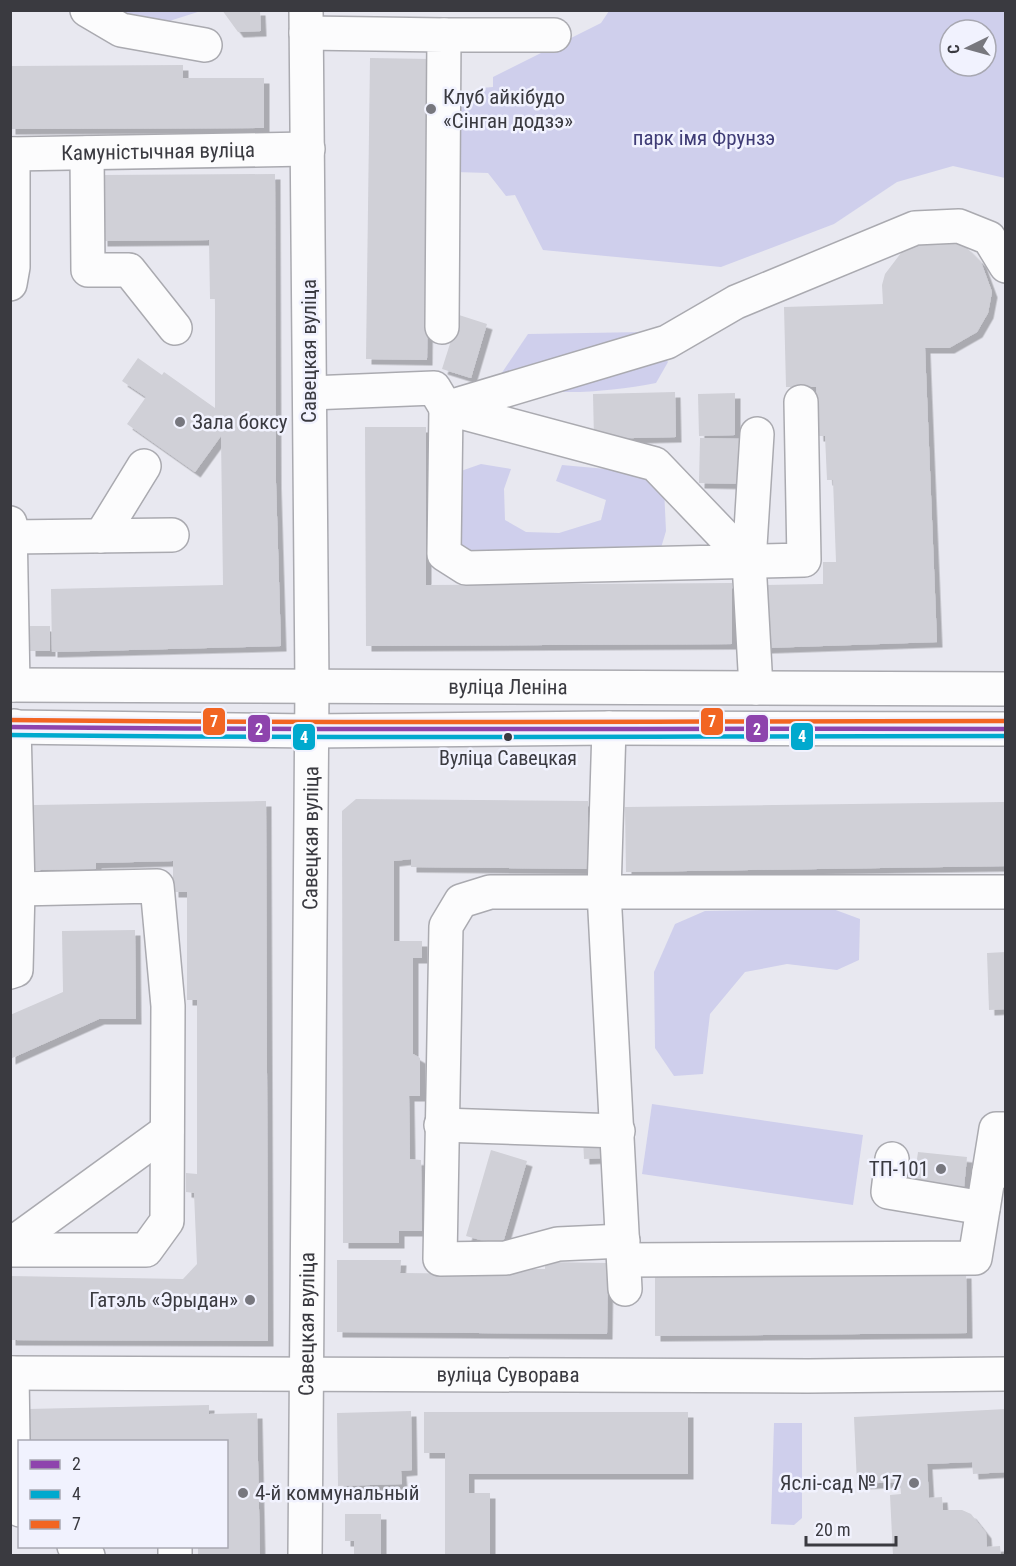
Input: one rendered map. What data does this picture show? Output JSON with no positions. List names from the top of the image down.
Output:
{
  "streets": {
    "street": [
      "Камуністычная вуліца",
      "Савецкая вуліца",
      "вуліца Леніна",
      "вуліца Суворава"
    ]
  },
  "crossings": [
    ["Камуністычная вуліца", "Савецкая вуліца"],
    ["Савецкая вуліца", "вуліца Леніна"],
    ["Савецкая вуліца", "вуліца Суворава"]
  ],
  "parks": ["парк імя Фрунзэ"],
  "places": [
    "Клуб айкібудо «Сінган додзэ»",
    "Зала боксу",
    "Вуліца Савецкая",
    "ТП-101",
    "Гатэль «Эрыдан»",
    "Яслі-сад № 17",
    "4-й коммунальный"
  ],
  "lines": ["transit line 7", "transit line 2", "transit line 4"],
  "legend": ["2", "4", "7"],
  "scale_bar": "20 m",
  "north": "left"
}
